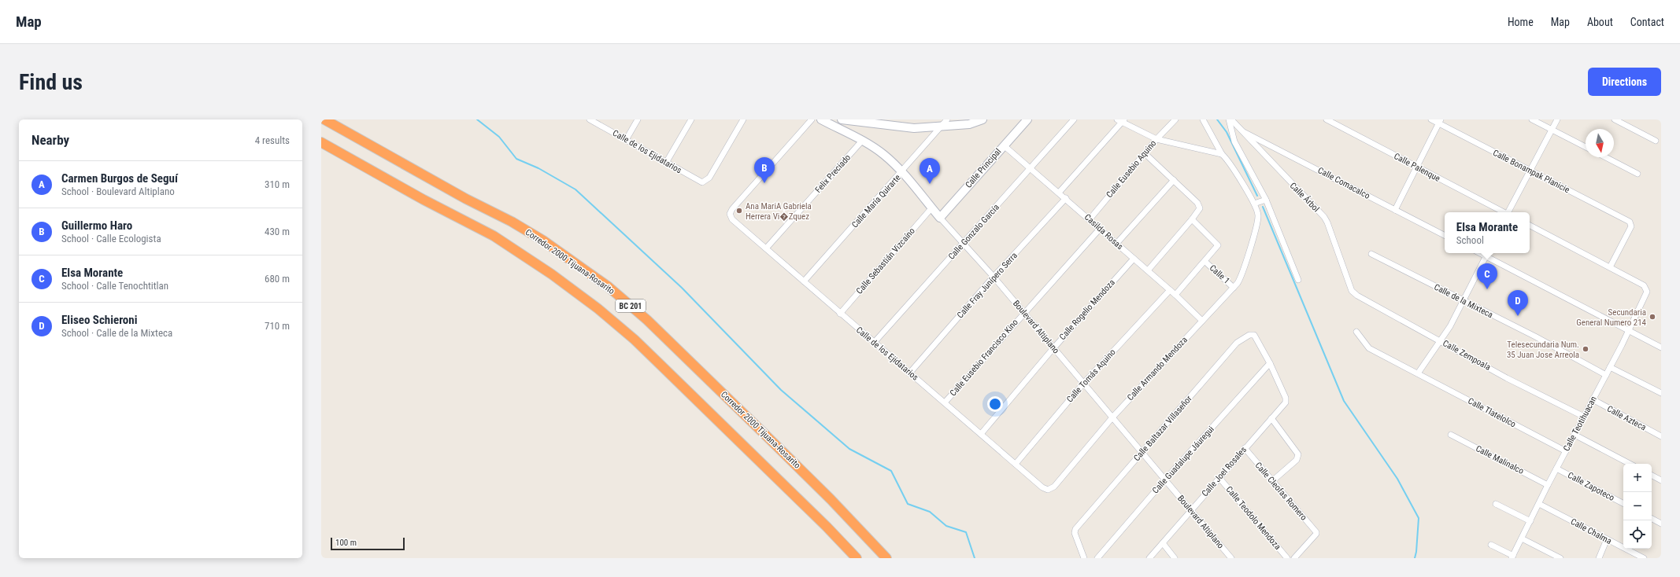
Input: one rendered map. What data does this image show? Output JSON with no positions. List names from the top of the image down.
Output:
{
  "streets": {
    "highway": ["Corredor 2000 Tijuana-Rosarito", "BC 201"],
    "street": [
      "Calle de los Ejidatarios",
      "Calle Palenque",
      "Calle Principal",
      "Calle Eusebio Aquino",
      "Calle Bonampak Planicie",
      "Felix Preciado",
      "Calle Comacalco",
      "Calle Árbol",
      "Calle María Quirarte",
      "Calle Gonzalo García",
      "Casilda Rosas",
      "Calle Sebastián Vizcaíno",
      "Calle 1",
      "Calle Fray Junípero Serra",
      "Calle de la Mixteca",
      "Calle Rogelio Mendoza",
      "Boulevard Altiplano",
      "Calle Zempoala",
      "Calle Eusebio Francisco Kino",
      "Calle Armando Mendoza",
      "Calle Tomás Aquino",
      "Calle Tlatelolco",
      "Calle Azteca",
      "Calle Teotihuacan",
      "Calle Baltazar Villaseñor",
      "Calle Guadalupe Jáuregui",
      "Calle Malinalco",
      "Calle Joel Rosales",
      "Calle Zapoteco",
      "Calle Cleofas Romero",
      "Calle Teodolo Mendoza",
      "Calle Chalma"
    ]
  },
  "crossings": [
    ["Calle de los Ejidatarios", "Felix Preciado"],
    ["Calle de los Ejidatarios", "Calle María Quirarte"],
    ["Calle de los Ejidatarios", "Calle Gonzalo García"],
    ["Calle de los Ejidatarios", "Calle Sebastián Vizcaíno"],
    ["Calle de los Ejidatarios", "Calle Fray Junípero Serra"],
    ["Calle de los Ejidatarios", "Calle Rogelio Mendoza"],
    ["Calle de los Ejidatarios", "Calle Eusebio Francisco Kino"],
    ["Calle de los Ejidatarios", "Calle Armando Mendoza"],
    ["Calle de los Ejidatarios", "Calle Tomás Aquino"],
    ["Calle Principal", "Casilda Rosas"],
    ["Calle Principal", "Boulevard Altiplano"],
    ["Calle Eusebio Aquino", "Casilda Rosas"],
    ["Calle Bonampak Planicie", "Calle Teotihuacan"],
    ["Felix Preciado", "Boulevard Altiplano"],
    ["Calle Comacalco", "Calle Árbol"],
    ["Calle Árbol", "Calle Zempoala"],
    ["Calle María Quirarte", "Boulevard Altiplano"],
    ["Calle Gonzalo García", "Casilda Rosas"],
    ["Calle Gonzalo García", "Boulevard Altiplano"],
    ["Casilda Rosas", "Calle Fray Junípero Serra"],
    ["Casilda Rosas", "Calle Rogelio Mendoza"],
    ["Casilda Rosas", "Calle Eusebio Francisco Kino"],
    ["Casilda Rosas", "Calle Armando Mendoza"],
    ["Casilda Rosas", "Calle Tomás Aquino"],
    ["Calle Sebastián Vizcaíno", "Boulevard Altiplano"],
    ["Calle 1", "Calle Armando Mendoza"],
    ["Calle Fray Junípero Serra", "Boulevard Altiplano"],
    ["Calle de la Mixteca", "Calle Teotihuacan"],
    ["Calle Rogelio Mendoza", "Boulevard Altiplano"],
    ["Boulevard Altiplano", "Calle Eusebio Francisco Kino"],
    ["Boulevard Altiplano", "Calle Armando Mendoza"],
    ["Boulevard Altiplano", "Calle Tomás Aquino"],
    ["Boulevard Altiplano", "Calle Baltazar Villaseñor"],
    ["Boulevard Altiplano", "Calle Guadalupe Jáuregui"],
    ["Boulevard Altiplano", "Calle Joel Rosales"],
    ["Calle Zempoala", "Calle Teotihuacan"],
    ["Calle Tlatelolco", "Calle Teotihuacan"],
    ["Calle Azteca", "Calle Teotihuacan"],
    ["Calle Teotihuacan", "Calle Malinalco"],
    ["Calle Teotihuacan", "Calle Zapoteco"],
    ["Calle Teotihuacan", "Calle Chalma"],
    ["Calle Baltazar Villaseñor", "Calle Guadalupe Jáuregui"],
    ["Calle Baltazar Villaseñor", "Calle Joel Rosales"],
    ["Calle Guadalupe Jáuregui", "Calle Joel Rosales"],
    ["Calle Joel Rosales", "Calle Cleofas Romero"],
    ["Calle Joel Rosales", "Calle Teodolo Mendoza"]
  ],
  "places": ["Ana MariA Gabriela Herrera Vi�Zquez", "Secundaria General Numero 214", "Telesecundaria Num. 35 Juan Jose Arreola"],
  "scale_bar": "100 m",
  "north": "bottom",
  "page": {
    "header": "Map",
    "nav": [
      "Home",
      "Map",
      "About",
      "Contact"
    ],
    "buttons": "Directions",
    "title": "Find us",
    "heading": ["Nearby", "4 results"],
    "pins": [
      "B",
      "A",
      "C",
      "D"
    ],
    "list": [
      {
        "mark": "A",
        "name": "Carmen Burgos de Seguí",
        "note": "School · Boulevard Altiplano",
        "value": "310 m"
      },
      {
        "mark": "B",
        "name": "Guillermo Haro",
        "note": "School · Calle Ecologista",
        "value": "430 m"
      },
      {
        "mark": "C",
        "name": "Elsa Morante",
        "note": "School · Calle Tenochtitlan",
        "value": "680 m"
      },
      {
        "mark": "D",
        "name": "Eliseo Schieroni",
        "note": "School · Calle de la Mixteca",
        "value": "710 m"
      }
    ],
    "popup": ["Elsa Morante", "School"],
    "map_buttons": ["+", "−"],
    "scale": "100 m"
  }
}
